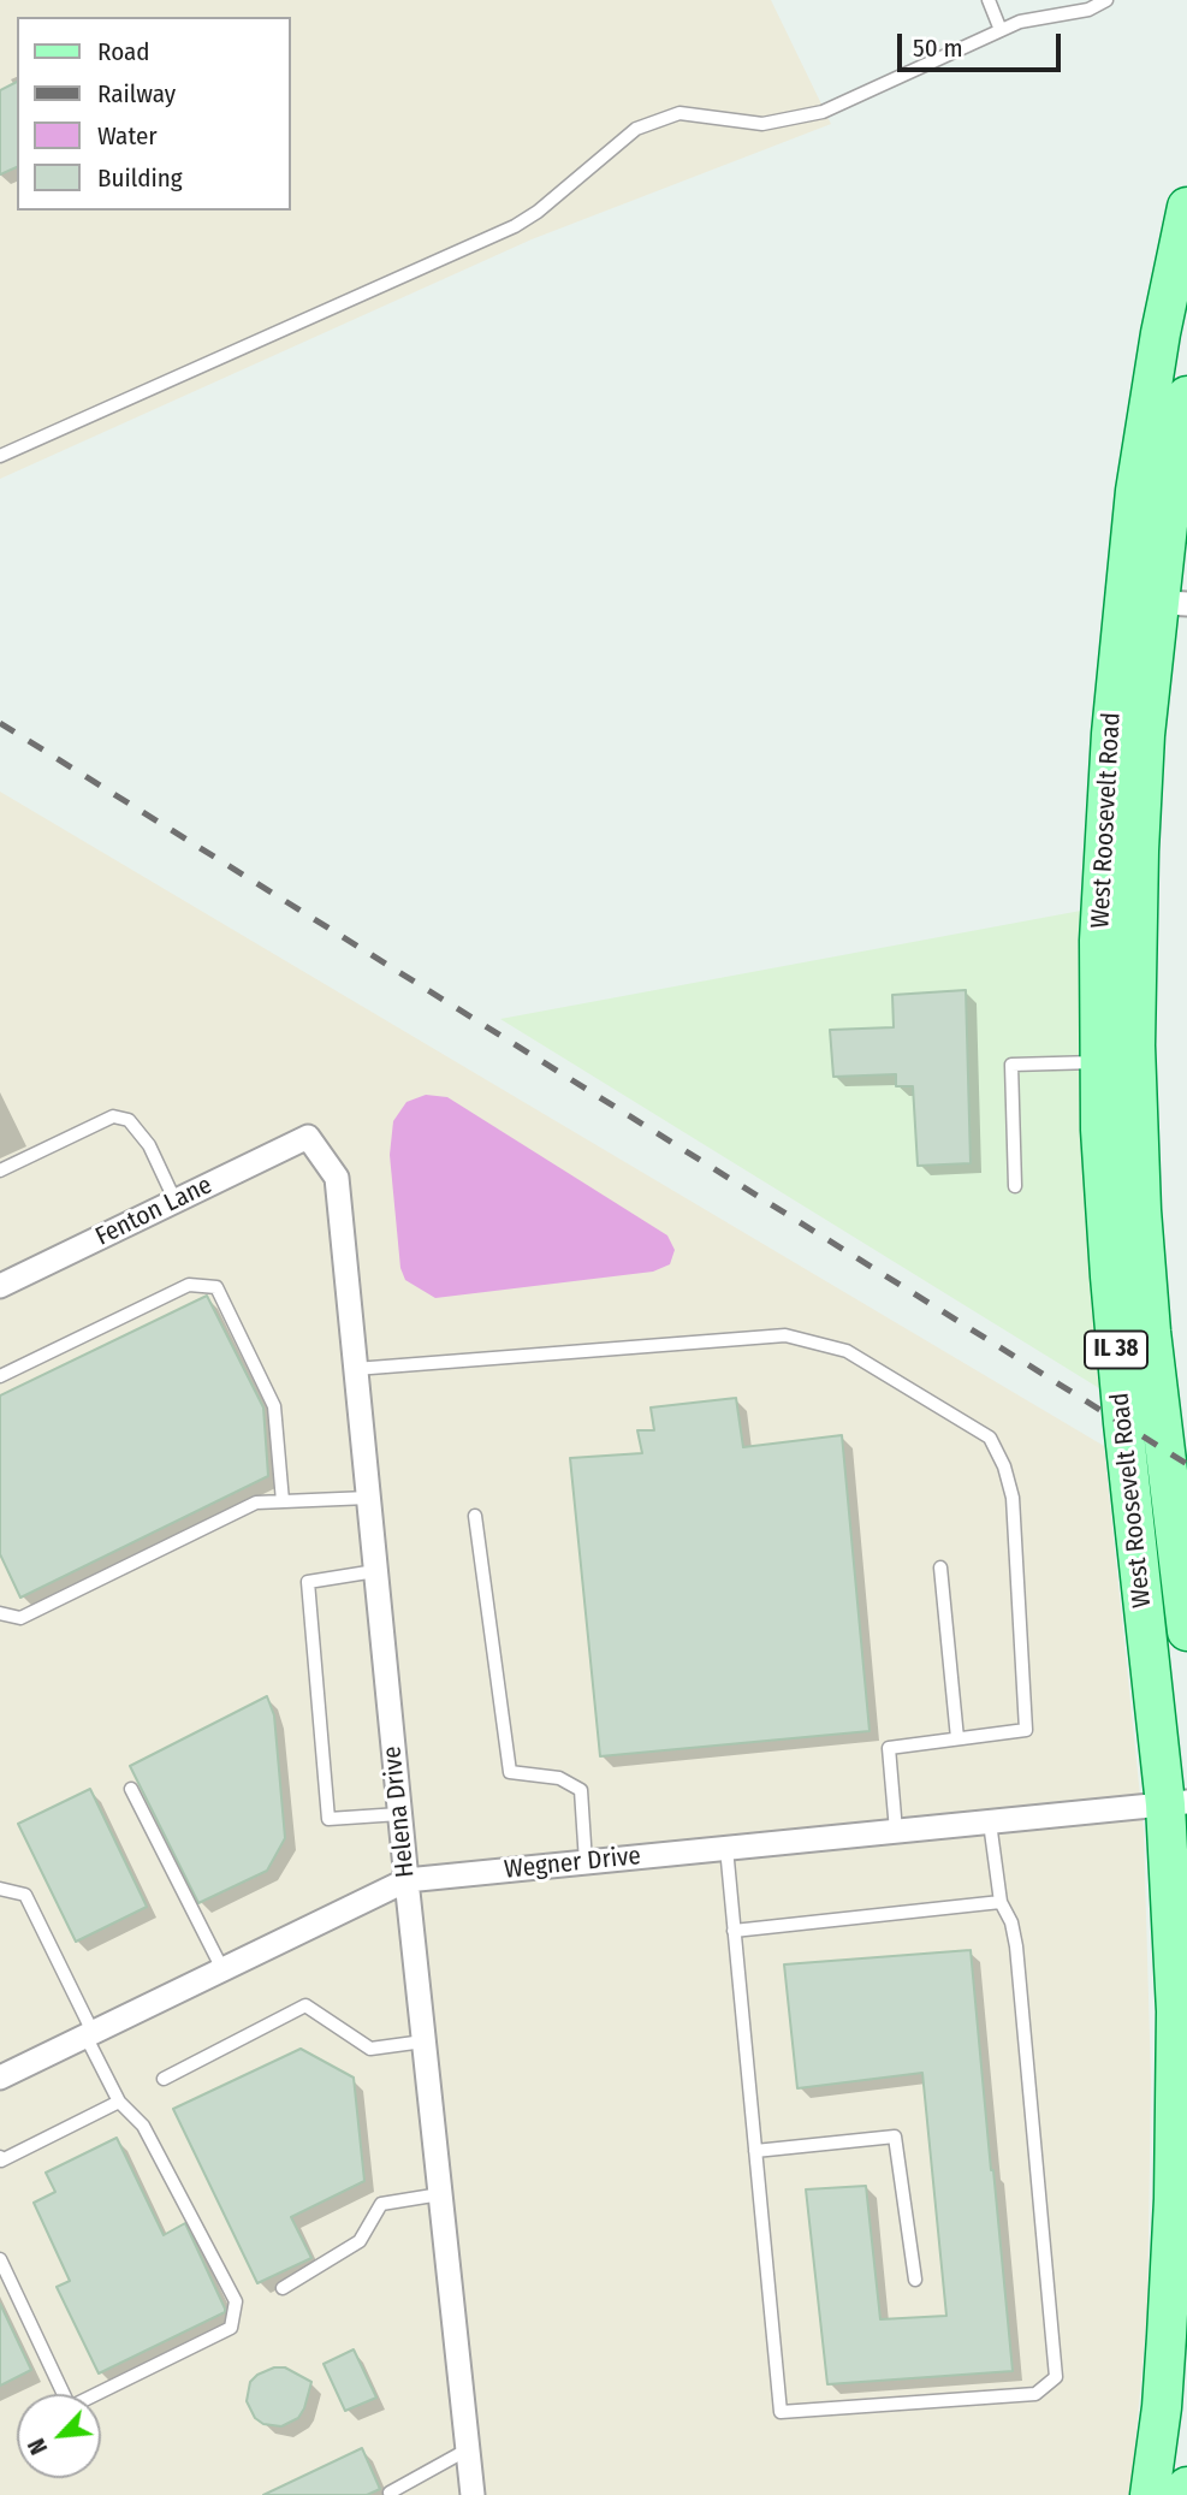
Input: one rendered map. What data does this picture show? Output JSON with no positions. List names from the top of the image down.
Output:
{
  "streets": {
    "main road": ["West Roosevelt Road", "IL 38"],
    "street": ["Fenton Lane", "Helena Drive", "Wegner Drive"]
  },
  "crossings": [
    ["West Roosevelt Road", "Wegner Drive"],
    ["Fenton Lane", "Helena Drive"],
    ["Helena Drive", "Wegner Drive"]
  ],
  "legend": [
    "Road",
    "Railway",
    "Water",
    "Building"
  ],
  "scale_bar": "50 m",
  "north": "bottom left"
}
